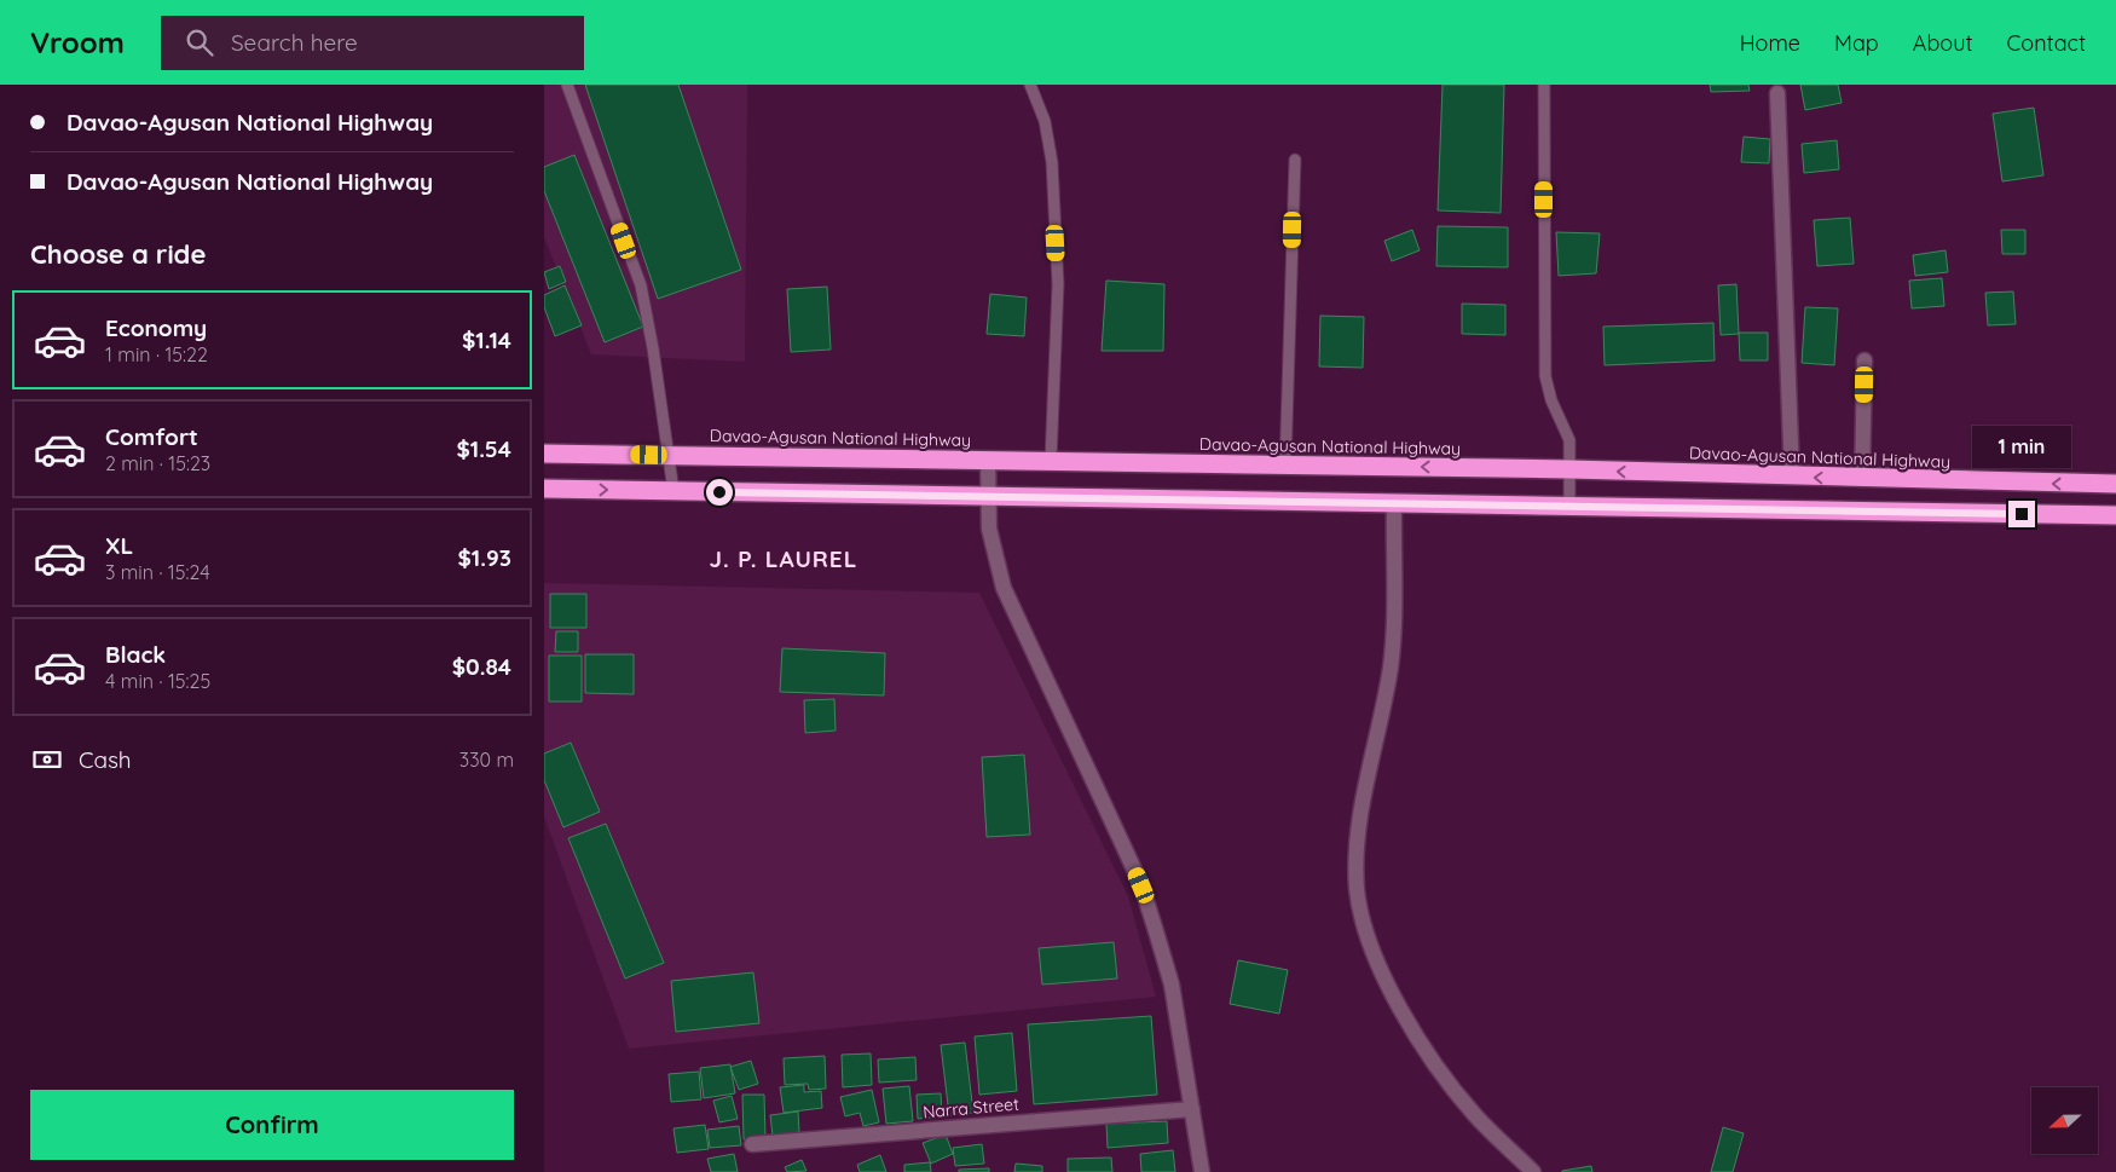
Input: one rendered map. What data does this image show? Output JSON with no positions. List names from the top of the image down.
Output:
{
  "streets": {
    "highway": ["Davao-Agusan National Highway"],
    "street": ["Narra Street"]
  },
  "districts": ["J. P. LAUREL"],
  "north": "left",
  "page": {
    "header": "Vroom",
    "search": "Search here",
    "nav": [
      "Home",
      "Map",
      "About",
      "Contact"
    ],
    "banner": ["Davao-Agusan National Highway", "Davao-Agusan National Highway"],
    "heading": "Choose a ride",
    "list": [
      {
        "name": "Economy",
        "note": "1 min · 15:22",
        "value": "$1.14"
      },
      {
        "name": "Comfort",
        "note": "2 min · 15:23",
        "value": "$1.54"
      },
      {
        "name": "XL",
        "note": "3 min · 15:24",
        "value": "$1.93"
      },
      {
        "name": "Black",
        "note": "4 min · 15:25",
        "value": "$0.84"
      }
    ],
    "bubble": "1 min",
    "pay": ["Cash", "330 m"],
    "buttons": "Confirm"
  }
}
